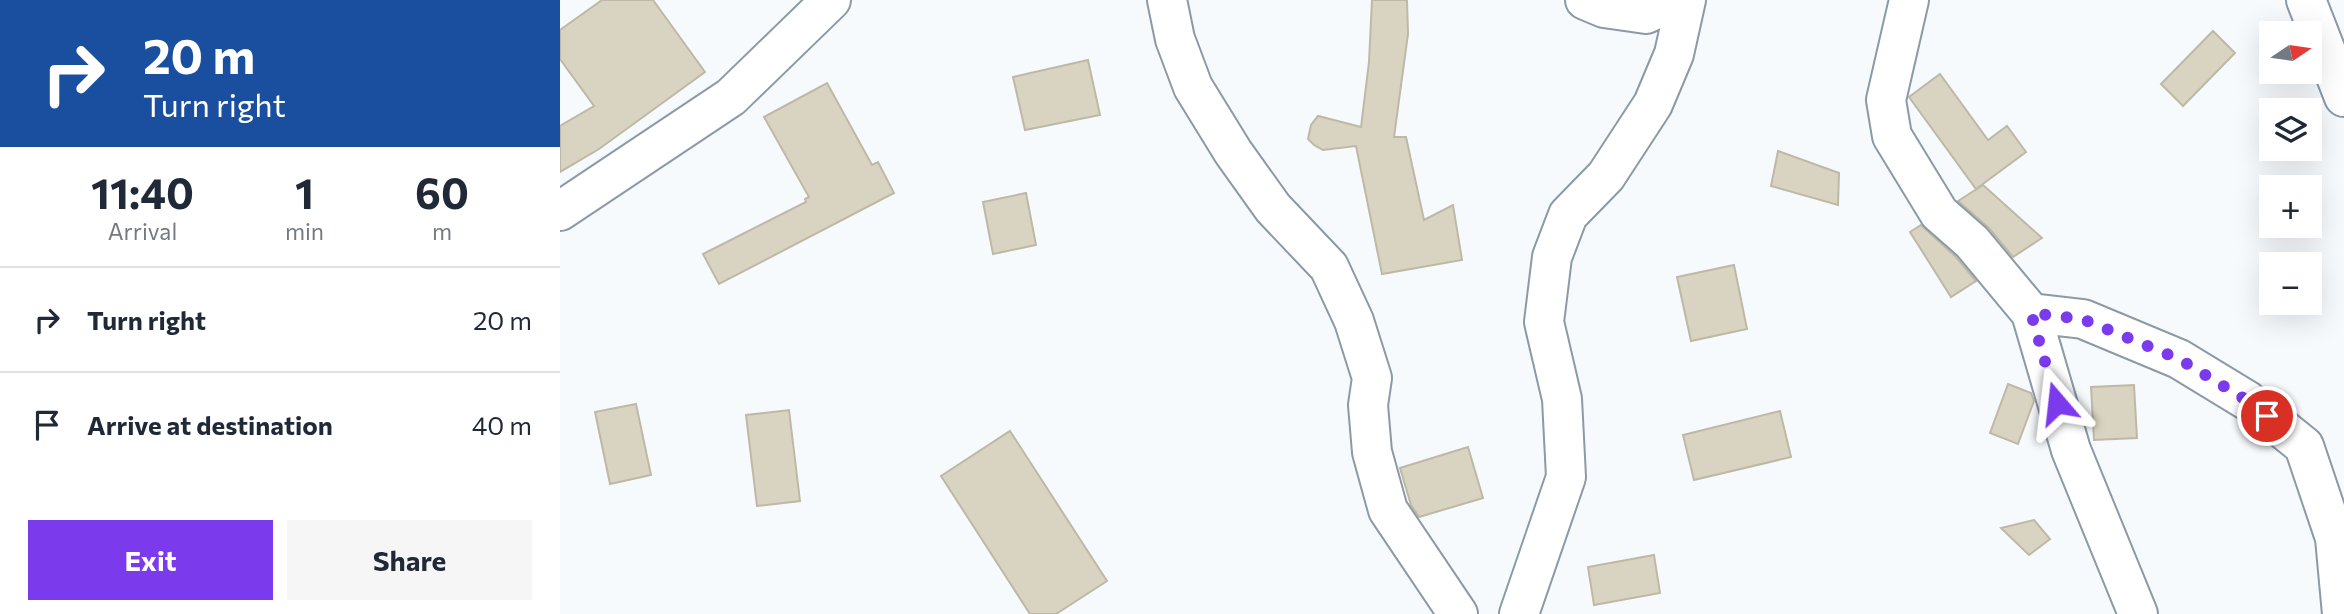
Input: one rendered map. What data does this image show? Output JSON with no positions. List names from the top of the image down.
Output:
{
  "north": "right",
  "page": {
    "turn": ["20 m", "Turn right"],
    "map_buttons": ["+", "−"],
    "eta": [
      "11:40",
      "Arrival",
      "1",
      "min",
      "60",
      "m"
    ],
    "list": [
      {
        "name": "Turn right",
        "value": "20 m"
      },
      {
        "name": "Arrive at destination",
        "value": "40 m"
      }
    ],
    "buttons": ["Exit", "Share"]
  }
}
